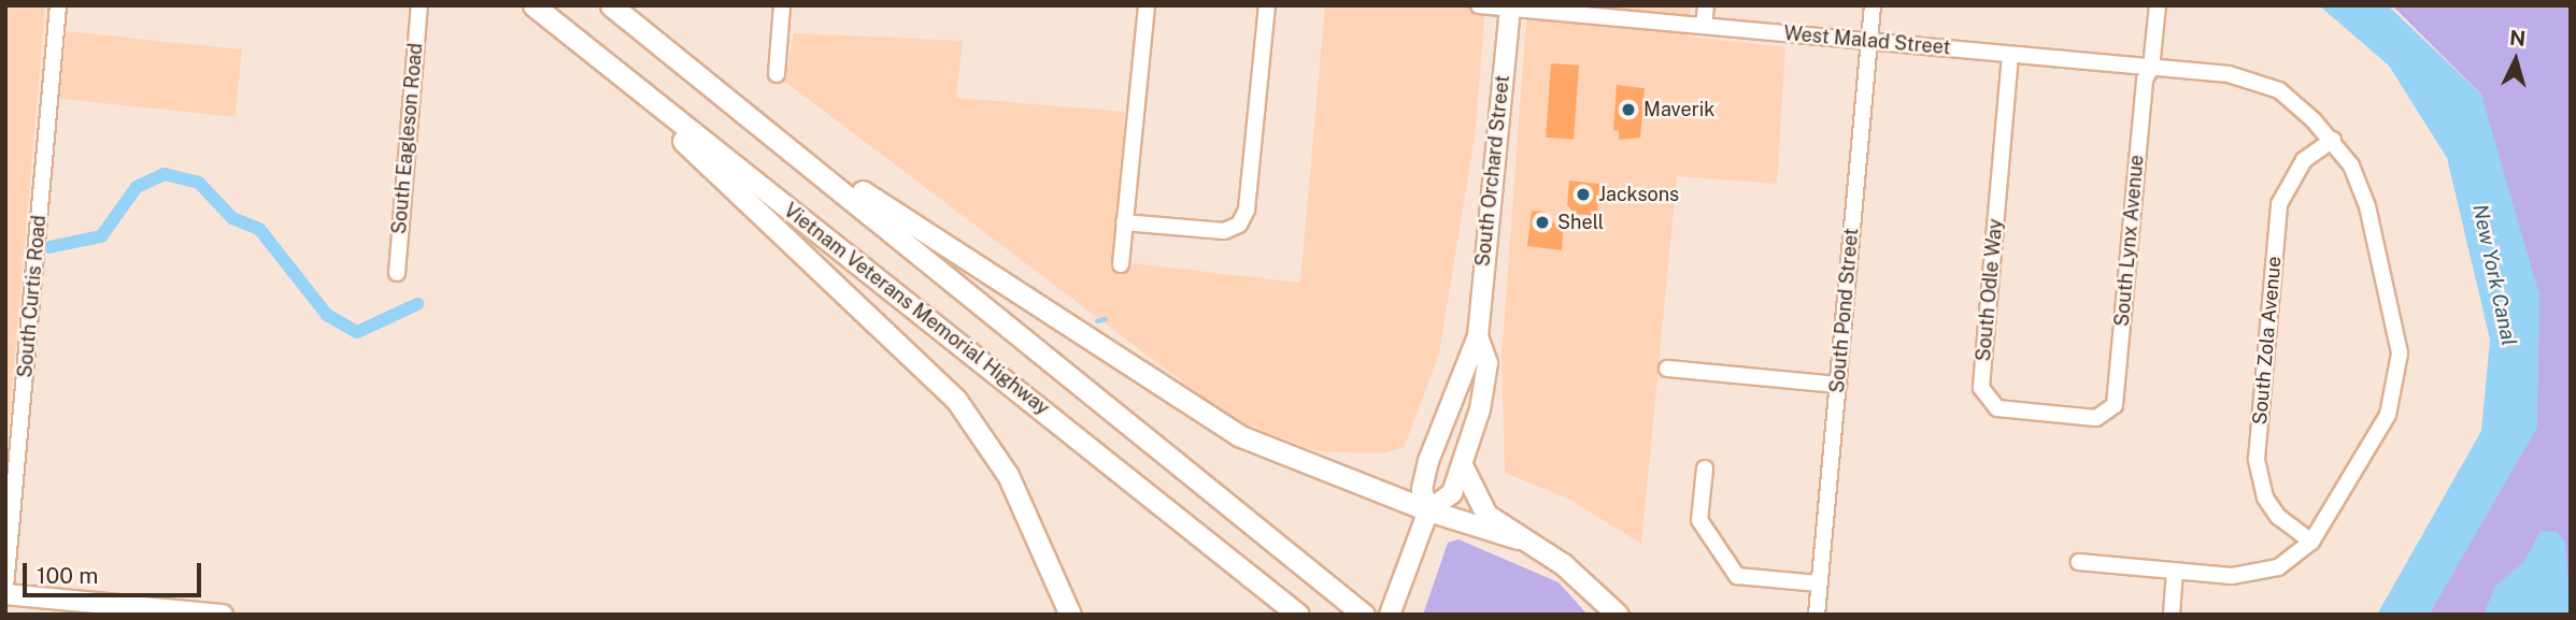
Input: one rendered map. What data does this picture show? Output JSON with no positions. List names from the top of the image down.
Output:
{
  "streets": {
    "highway": ["Vietnam Veterans Memorial Highway"],
    "main road": ["South Orchard Street"],
    "street": [
      "West Malad Street",
      "South Eagleson Road",
      "South Lynx Avenue",
      "South Odle Way",
      "South Curtis Road",
      "South Pond Street",
      "South Zola Avenue"
    ]
  },
  "crossings": [
    ["West Malad Street", "South Orchard Street"],
    ["West Malad Street", "South Lynx Avenue"],
    ["West Malad Street", "South Odle Way"],
    ["West Malad Street", "South Pond Street"],
    ["West Malad Street", "South Zola Avenue"],
    ["South Lynx Avenue", "South Odle Way"]
  ],
  "water": ["New York Canal"],
  "places": ["Maverik", "Jacksons", "Shell"],
  "scale_bar": "100 m",
  "north": "top"
}
